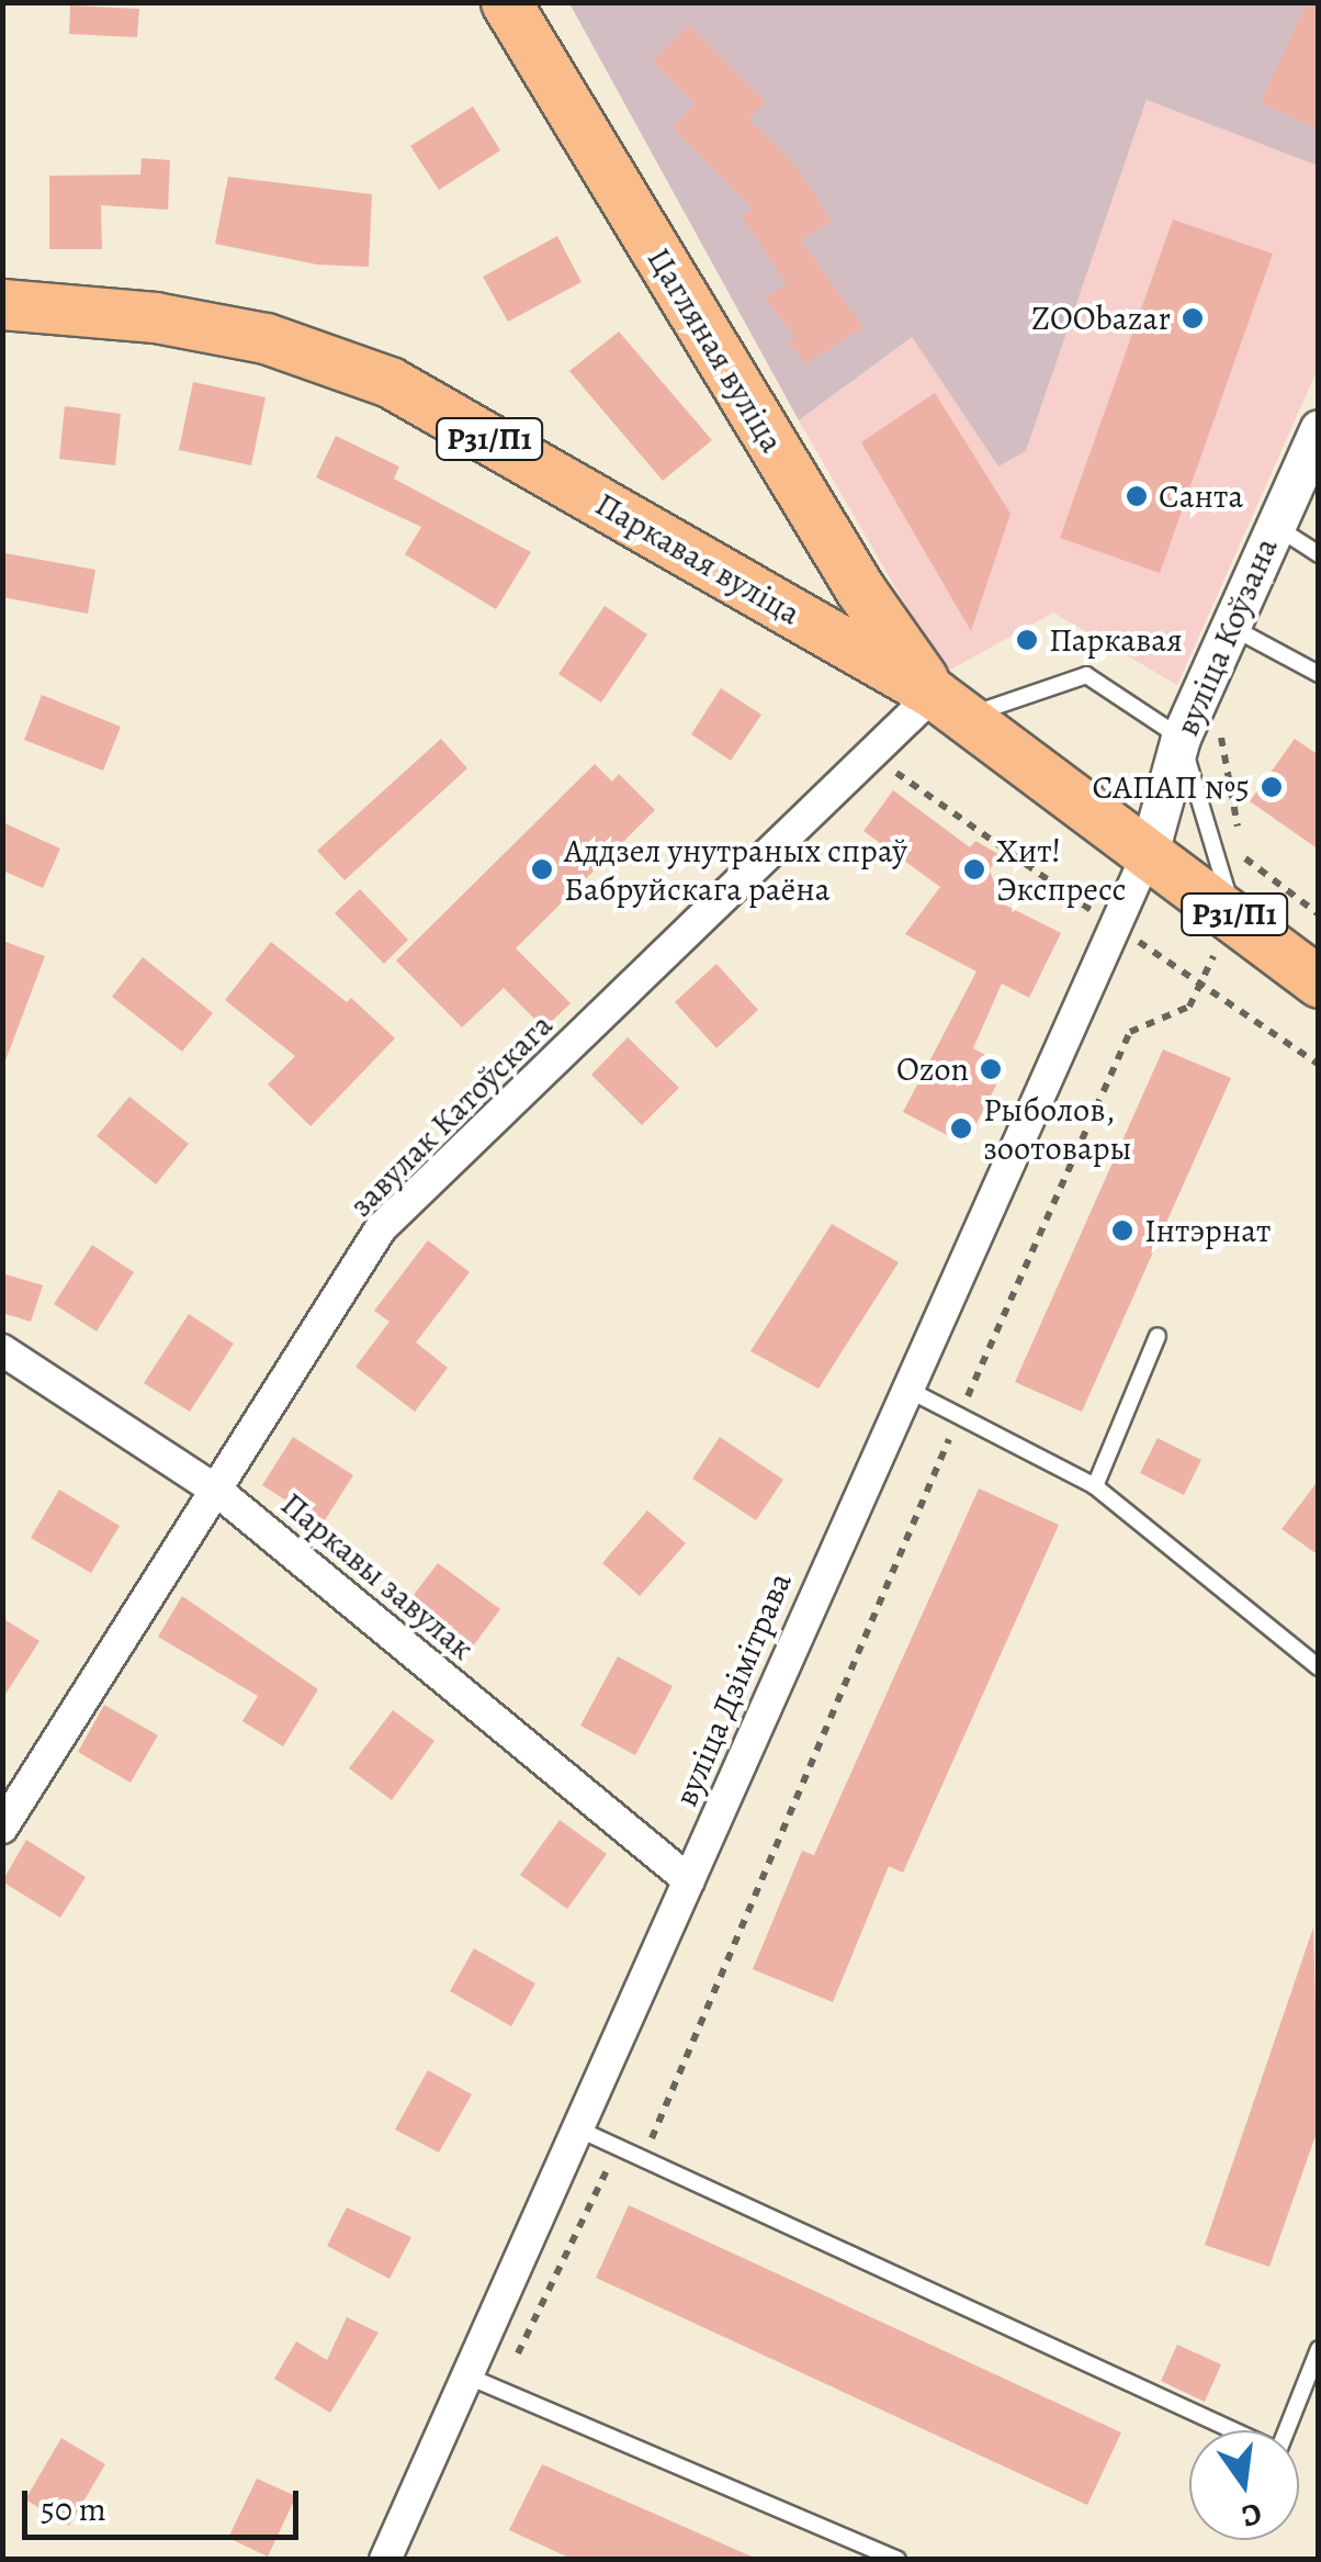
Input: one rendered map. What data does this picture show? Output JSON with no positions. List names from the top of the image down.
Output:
{
  "streets": {
    "main road": ["Цагляная вуліца", "Р31/П1", "Паркавая вуліца"],
    "street": [
      "вуліца Коўзана",
      "завулак Катоўскага",
      "Паркавы завулак",
      "вуліца Дзімітрава"
    ]
  },
  "crossings": [
    ["Цагляная вуліца", "Паркавая вуліца"],
    ["Цагляная вуліца", "завулак Катоўскага"],
    ["Паркавая вуліца", "вуліца Коўзана"],
    ["Паркавая вуліца", "завулак Катоўскага"],
    ["Паркавая вуліца", "вуліца Дзімітрава"],
    ["вуліца Коўзана", "вуліца Дзімітрава"],
    ["завулак Катоўскага", "Паркавы завулак"],
    ["Паркавы завулак", "вуліца Дзімітрава"]
  ],
  "places": [
    "ZOObazar",
    "Санта",
    "Паркавая",
    "САПАП №5",
    "Аддзел унутраных спраў Бабруйскага раёна",
    "Хит! Экспресс",
    "Ozon",
    "Рыболов, зоотовары",
    "Інтэрнат"
  ],
  "scale_bar": "50 m",
  "north": "bottom"
}
